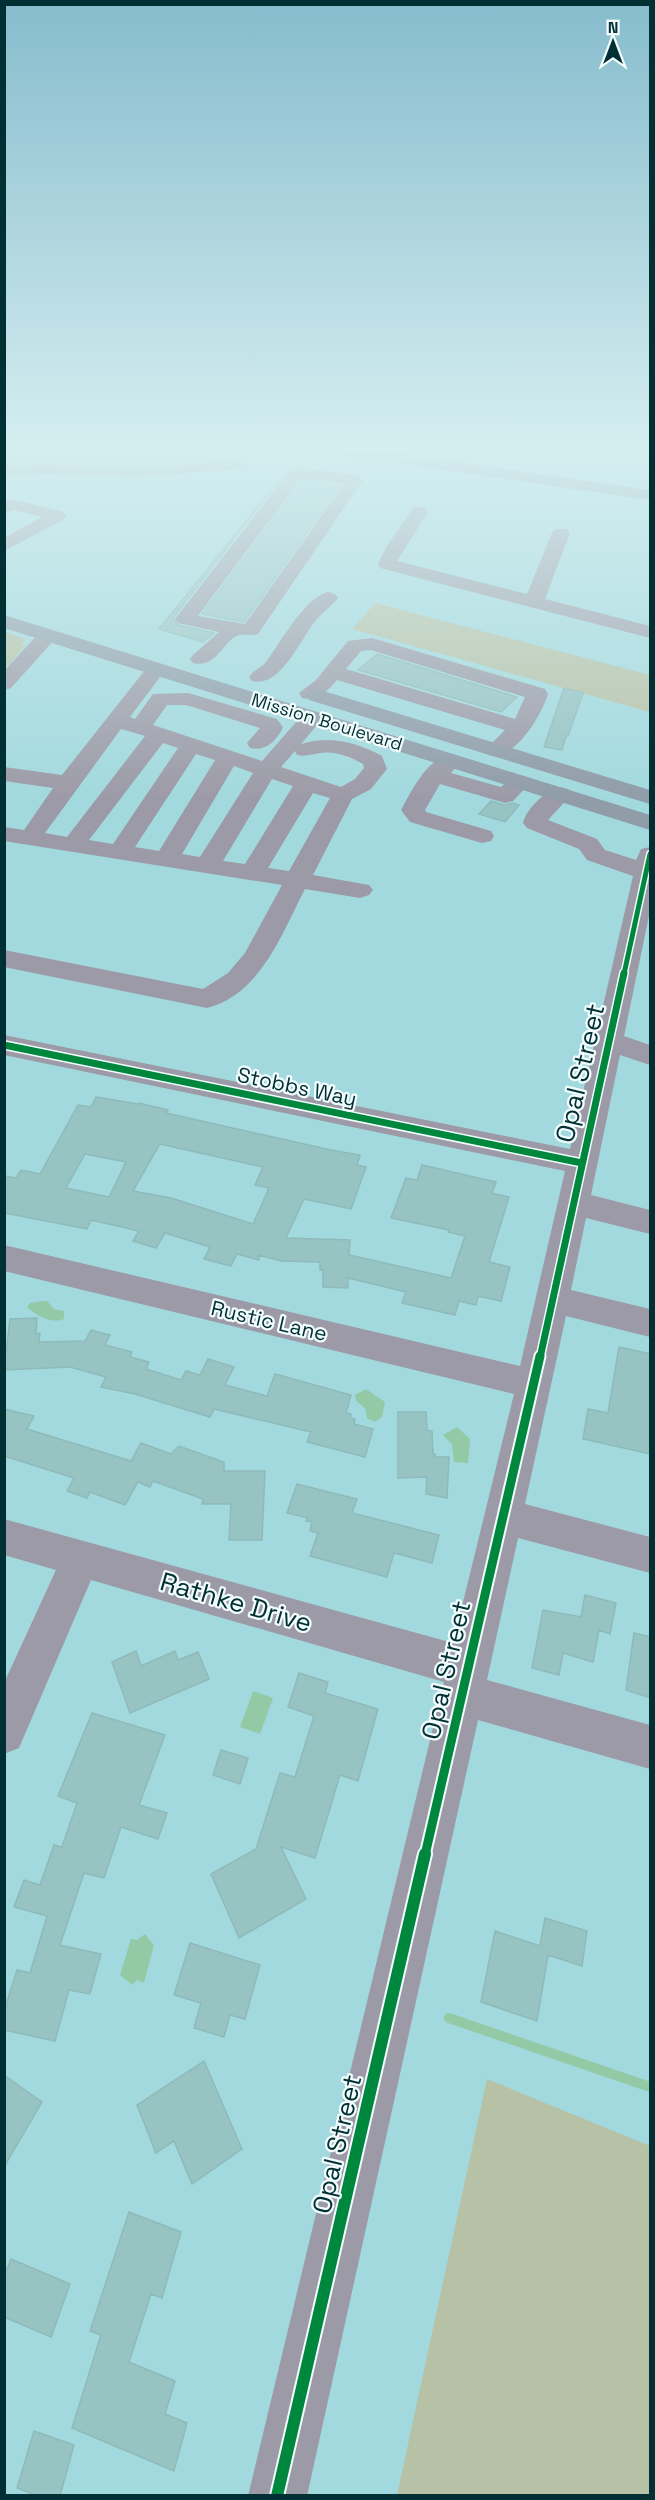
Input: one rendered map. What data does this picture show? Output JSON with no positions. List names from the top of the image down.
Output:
{
  "streets": {
    "main road": ["Mission Boulevard"],
    "street": [
      "Opal Street",
      "Stobbs Way",
      "Rustic Lane",
      "Rathke Drive"
    ]
  },
  "crossings": [
    ["Opal Street", "Stobbs Way"],
    ["Opal Street", "Rustic Lane"],
    ["Opal Street", "Rathke Drive"]
  ],
  "north": "top"
}
